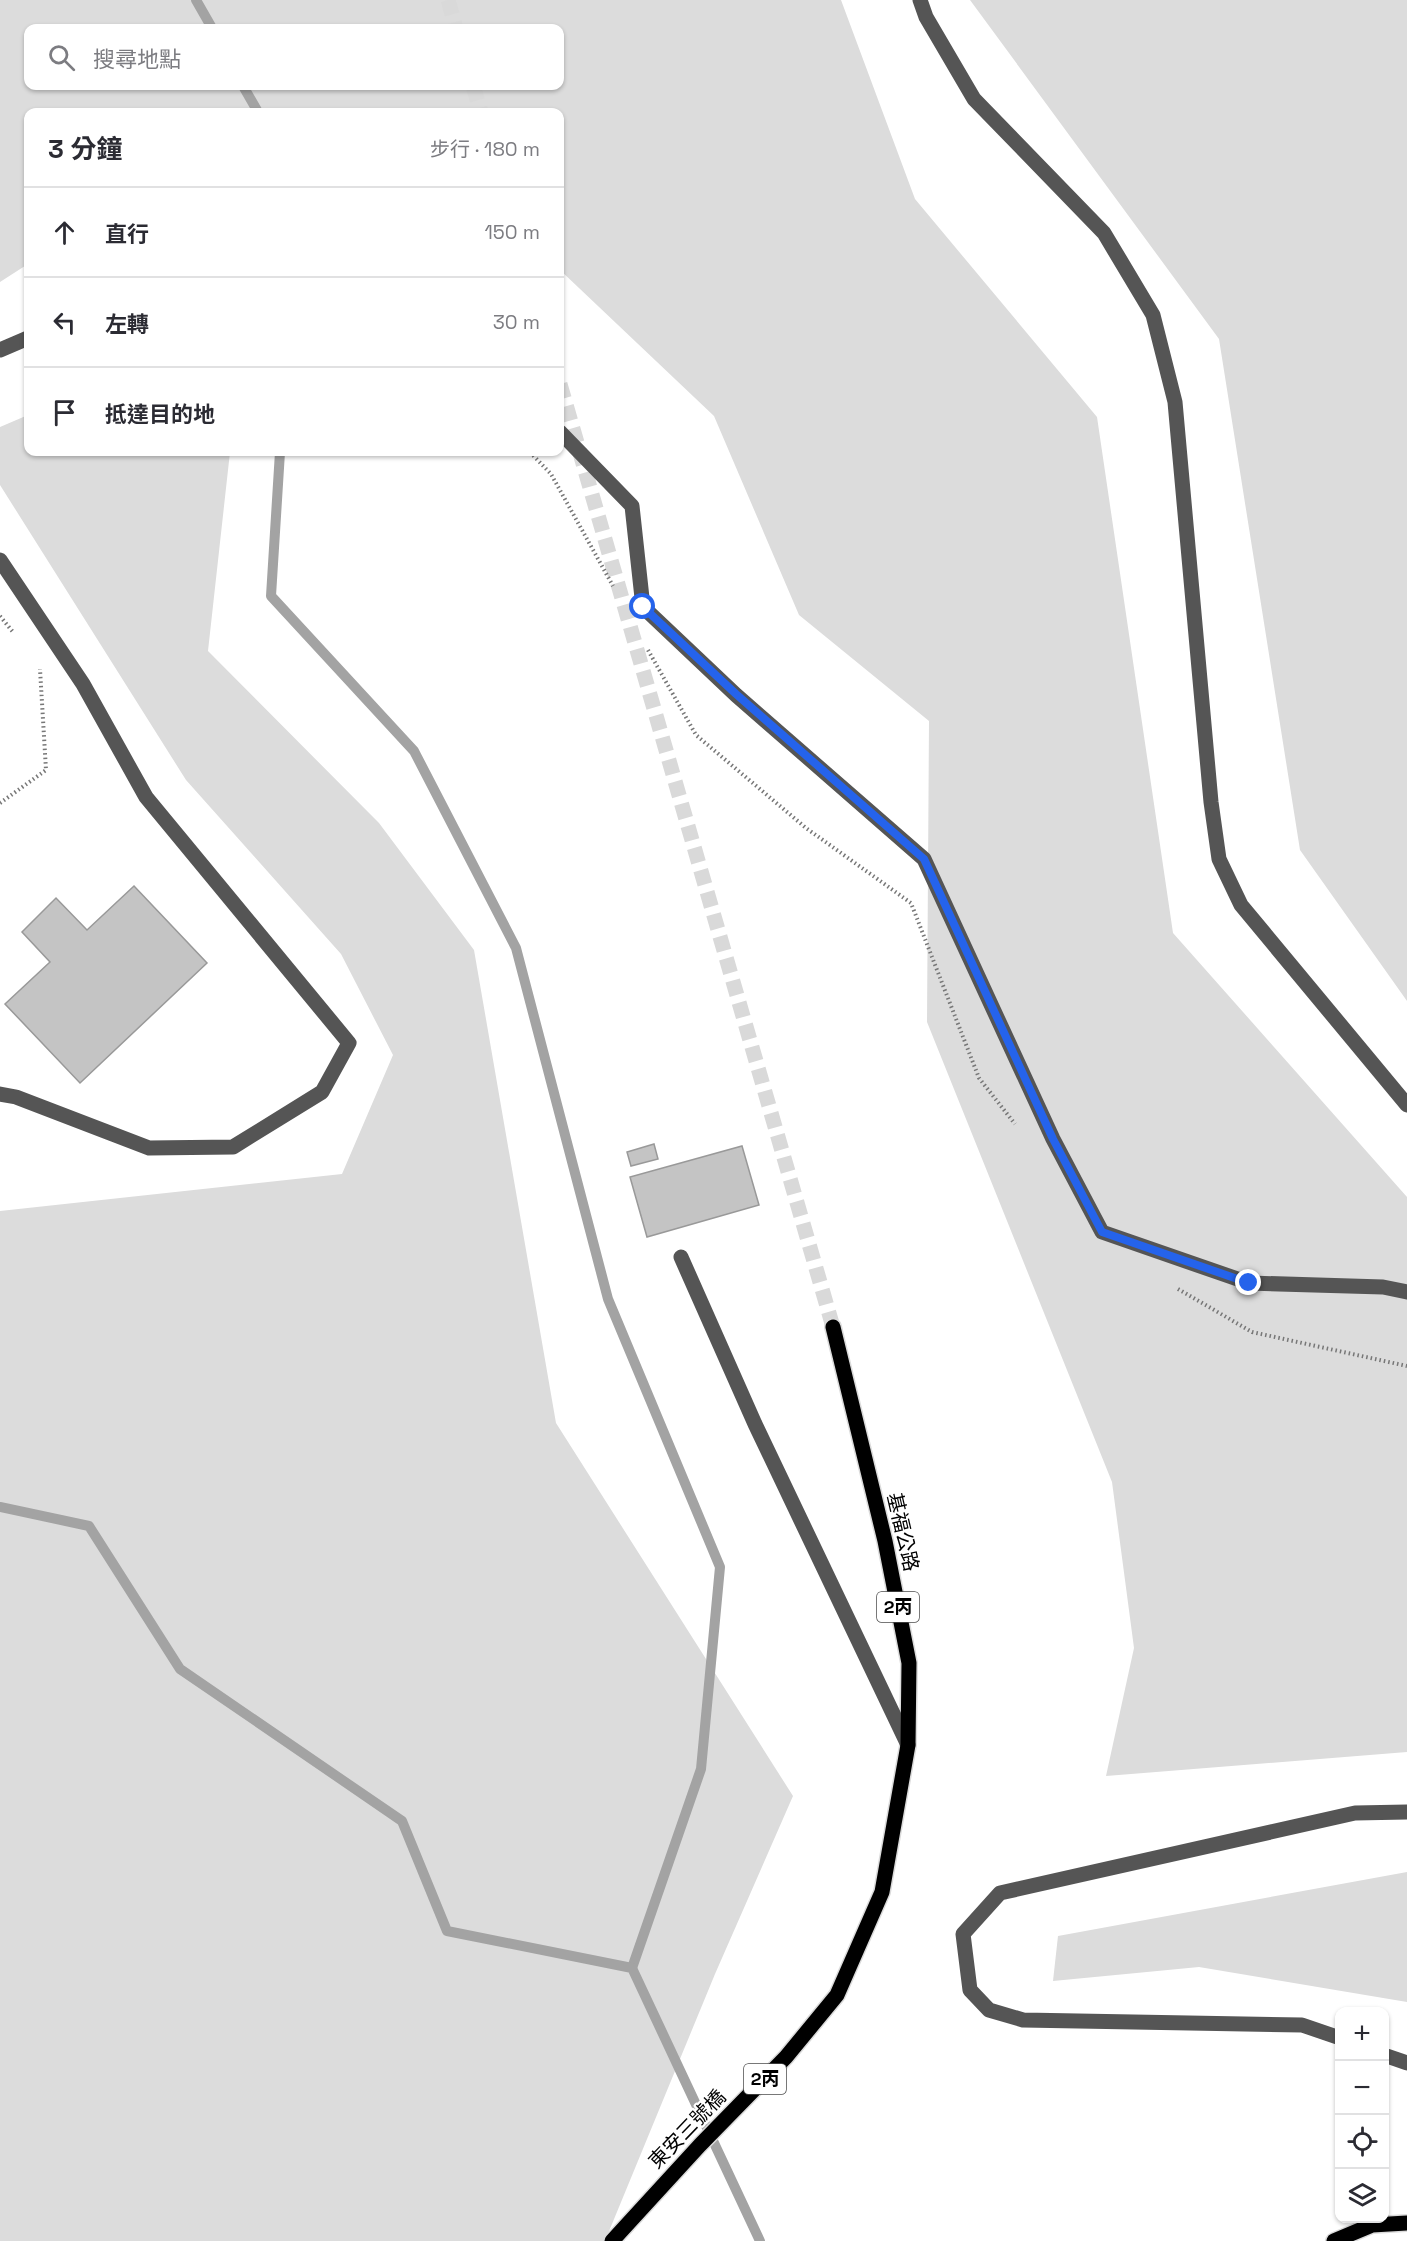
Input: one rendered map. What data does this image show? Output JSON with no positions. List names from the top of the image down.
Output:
{
  "streets": {
    "main road": ["基福公路", "2丙", "東安三號橋"]
  },
  "crossings": [
    ["基福公路", "東安三號橋"]
  ],
  "page": {
    "search": "搜尋地點",
    "heading": ["3 分鐘", "步行 · 180 m"],
    "list": [
      ["直行", "150 m"],
      ["左轉", "30 m"],
      "抵達目的地"
    ],
    "map_buttons": ["+", "−"]
  }
}
